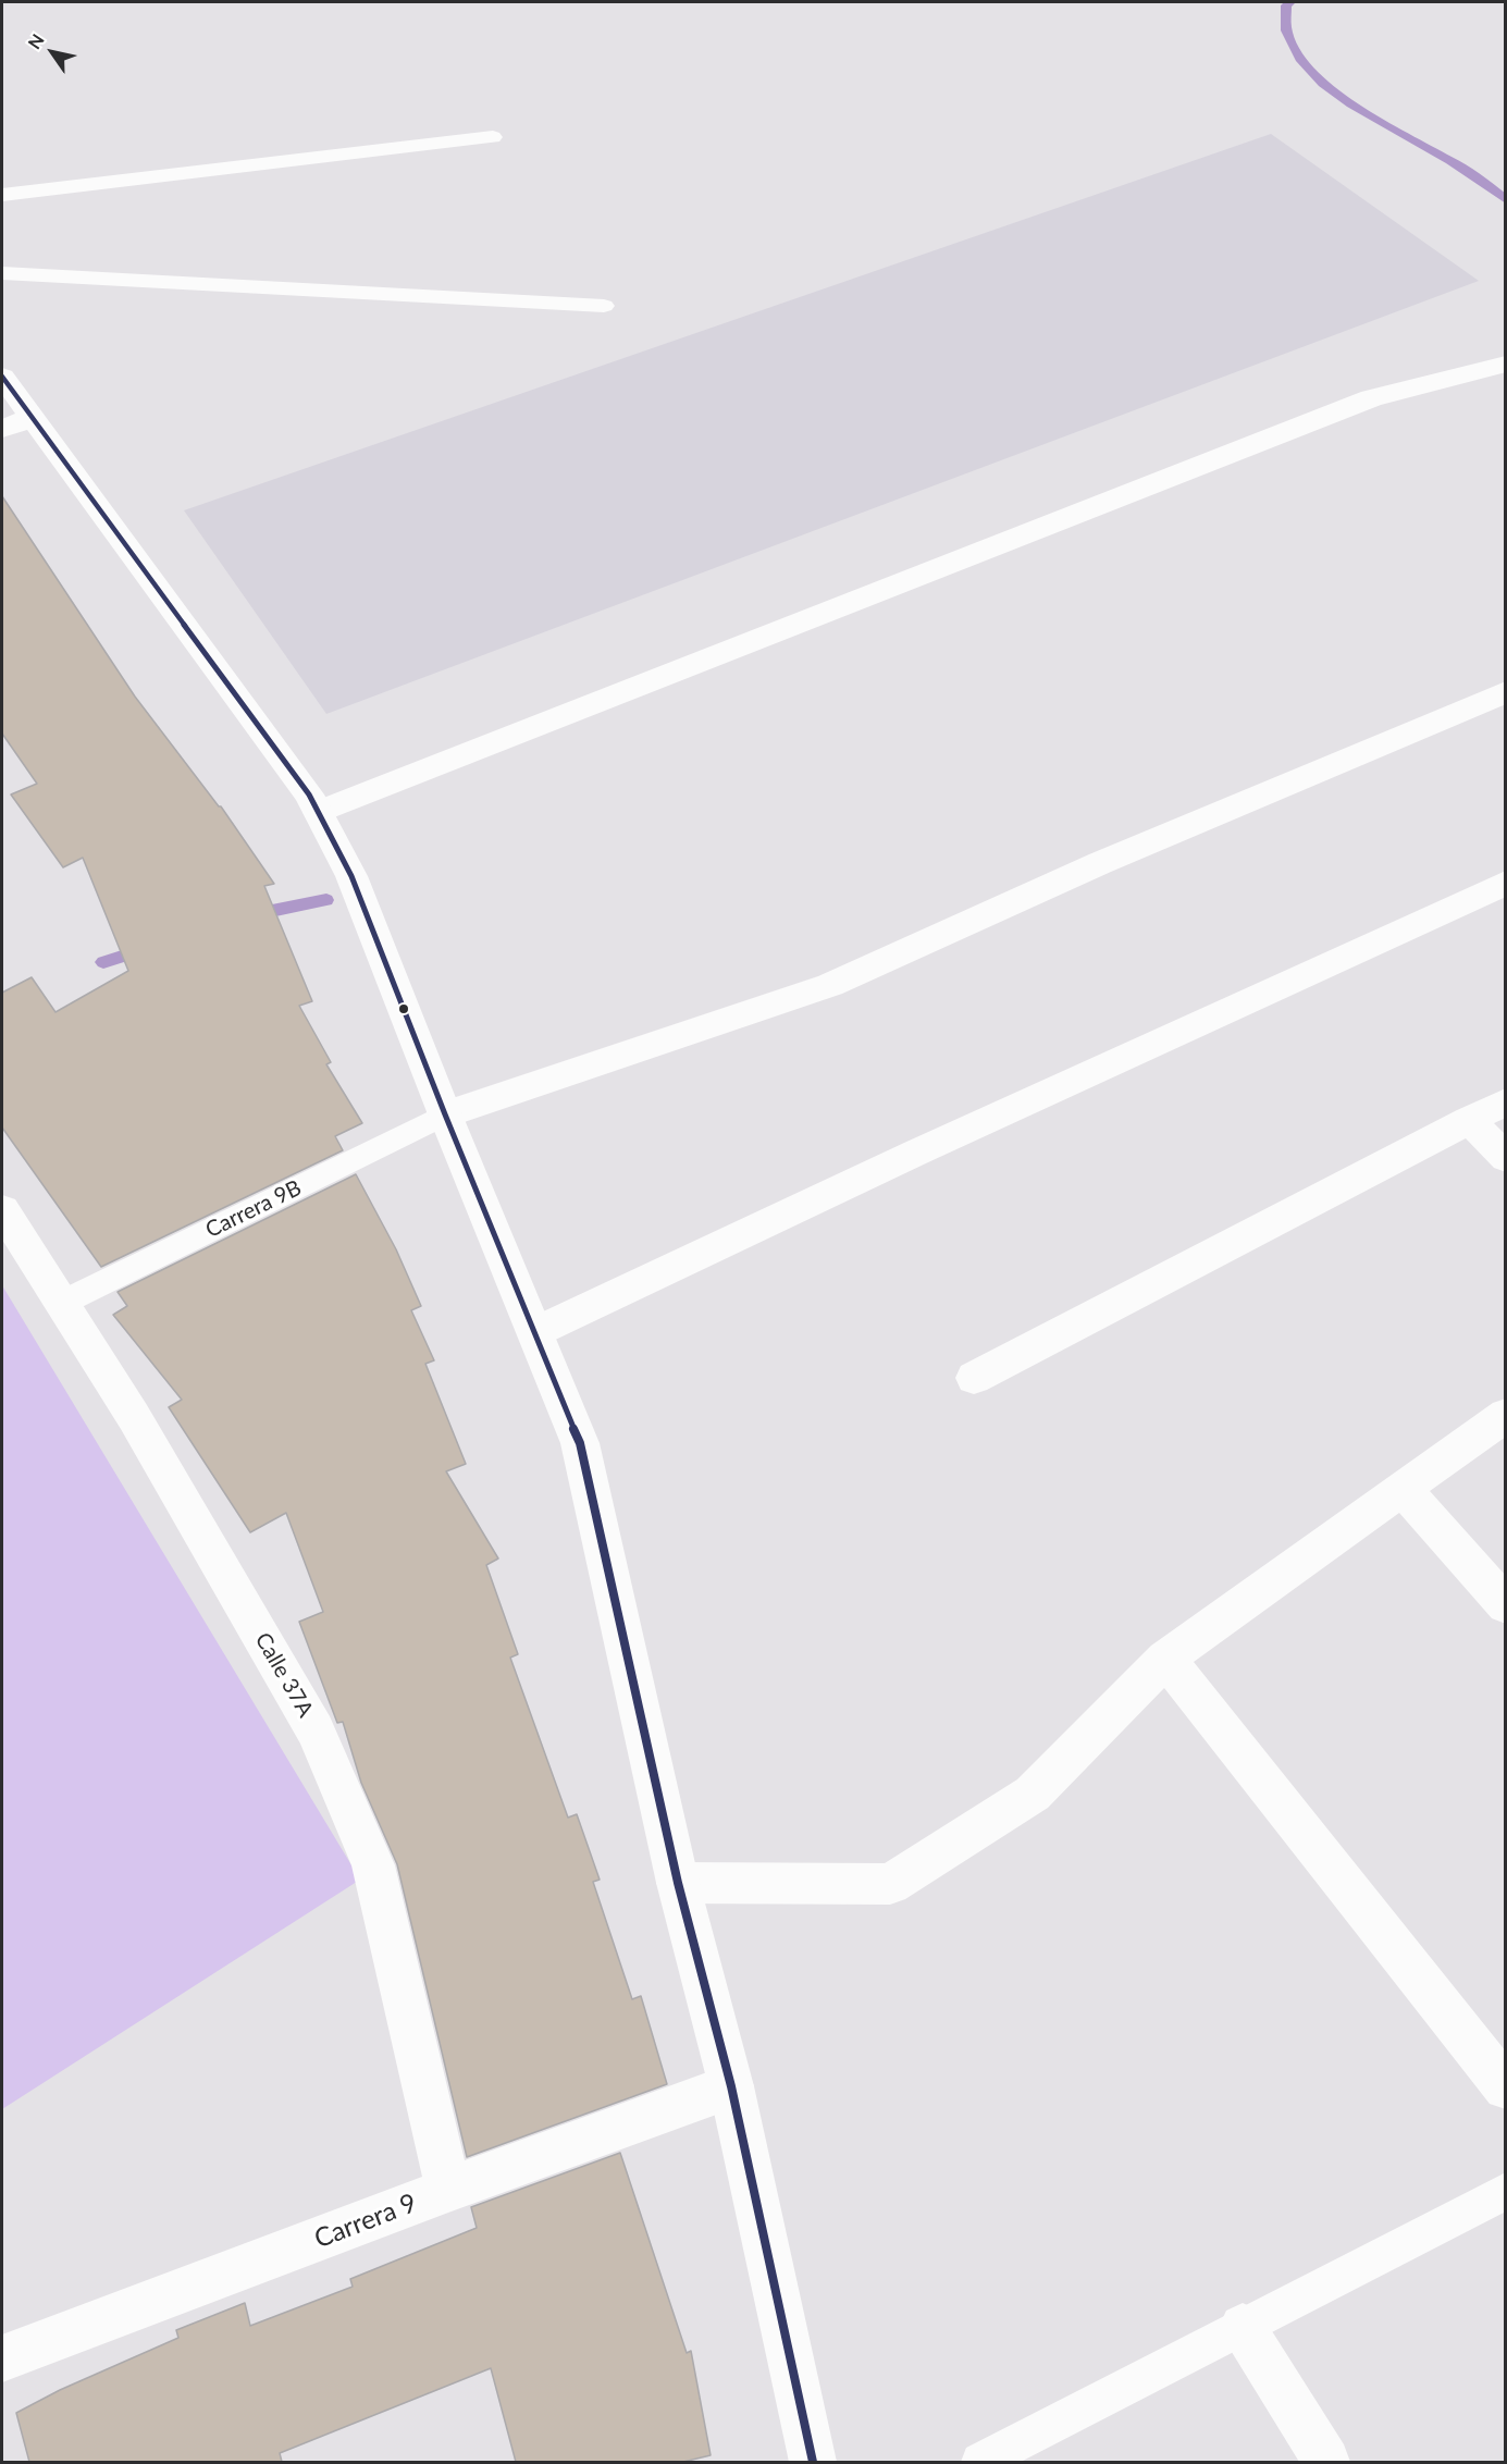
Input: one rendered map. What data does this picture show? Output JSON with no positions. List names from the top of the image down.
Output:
{
  "streets": {
    "street": ["Calle 37A", "Carrera 9"],
    "lane": ["Carrera 9B"]
  },
  "crossings": [
    ["Carrera 9B", "Calle 37A"],
    ["Calle 37A", "Carrera 9"]
  ],
  "north": "top left"
}
